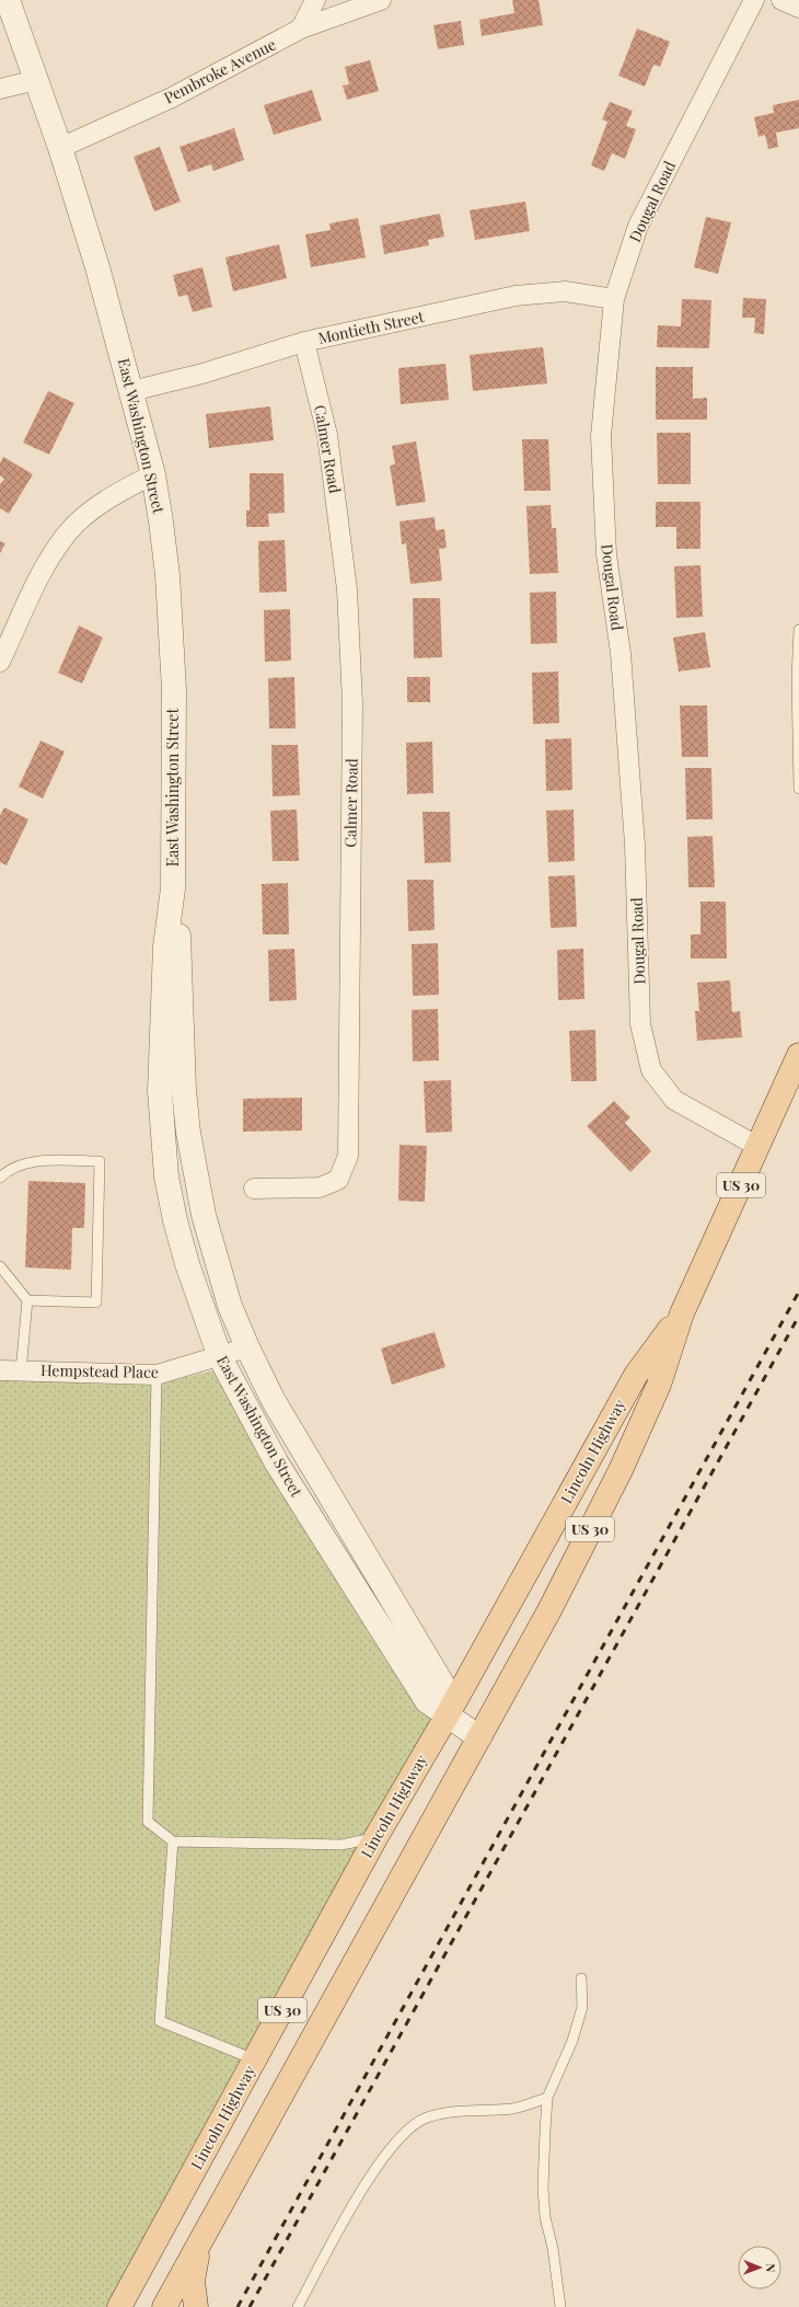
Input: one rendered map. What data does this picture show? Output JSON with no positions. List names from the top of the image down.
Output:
{
  "streets": {
    "main road": ["US 30", "Lincoln Highway"],
    "street": [
      "Pembroke Avenue",
      "Dougal Road",
      "Montieth Street",
      "East Washington Street",
      "Calmer Road",
      "Hempstead Place"
    ]
  },
  "crossings": [
    ["Pembroke Avenue", "East Washington Street"],
    ["Dougal Road", "Montieth Street"],
    ["Dougal Road", "Lincoln Highway"],
    ["Montieth Street", "East Washington Street"],
    ["Montieth Street", "Calmer Road"],
    ["East Washington Street", "Hempstead Place"],
    ["East Washington Street", "Lincoln Highway"]
  ],
  "north": "right"
}
